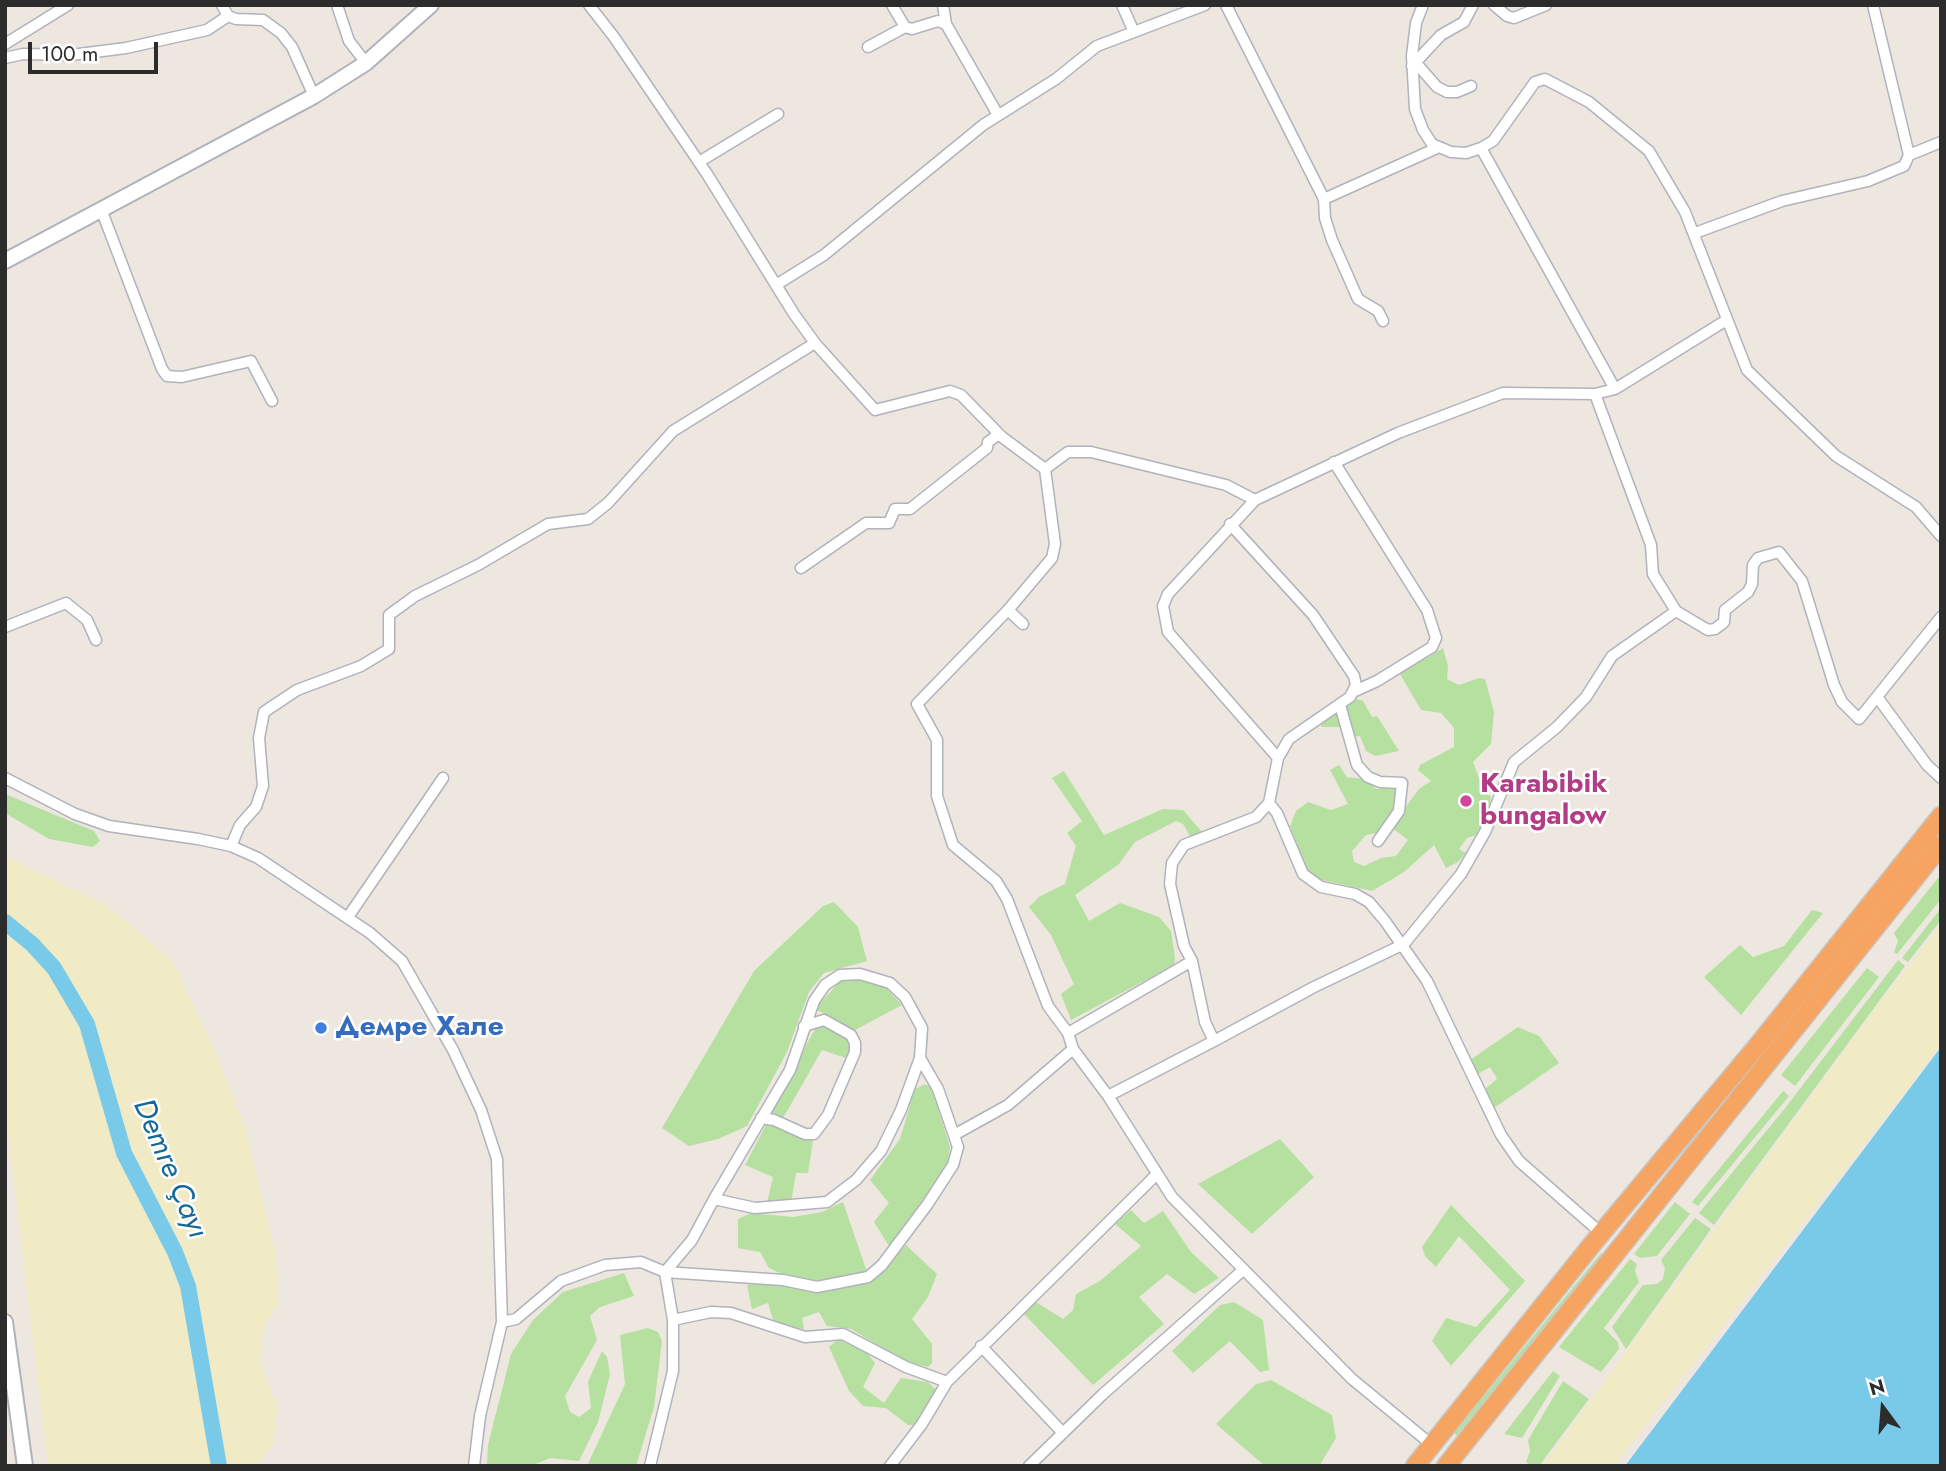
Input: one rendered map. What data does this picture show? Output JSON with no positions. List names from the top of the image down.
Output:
{
  "water": ["Demre Çayı"],
  "places": ["Karabibik bungalow", "Демре Хале"],
  "scale_bar": "100 m",
  "north": "top"
}
